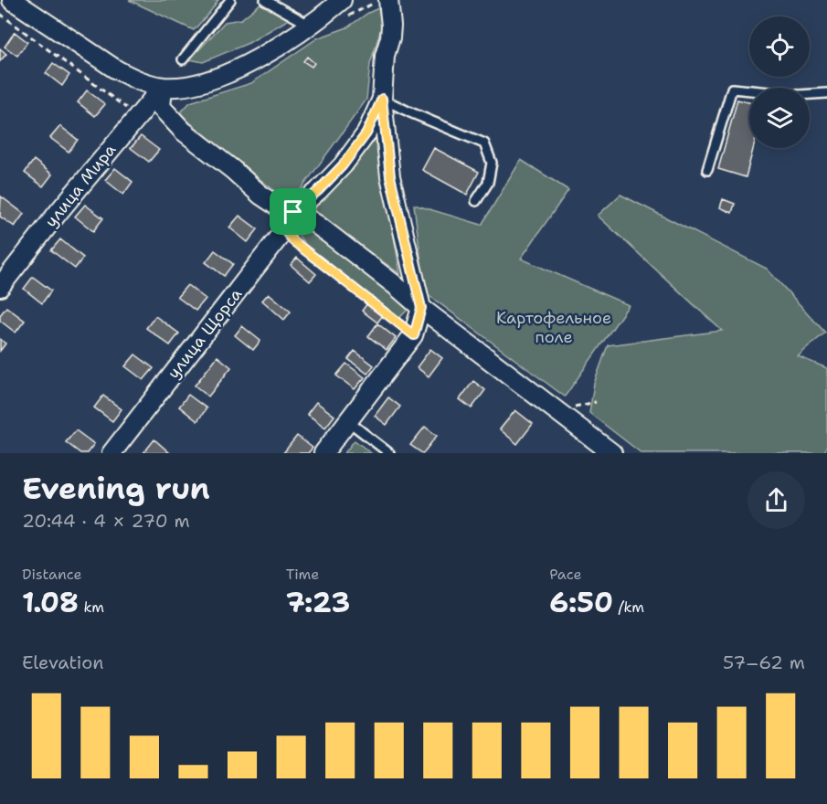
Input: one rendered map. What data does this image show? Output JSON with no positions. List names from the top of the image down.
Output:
{
  "streets": {
    "street": ["улица Мира", "улица Щорса"]
  },
  "parks": ["Картофельное поле"],
  "page": {
    "heading": ["Evening run", "20:44 · 4 × 270 m"],
    "stats": [
      ["Distance", "1.08 km"],
      ["Time", "7:23"],
      ["Pace", "6:50 /km"]
    ],
    "chart": ["Elevation", "57–62 m"]
  }
}
